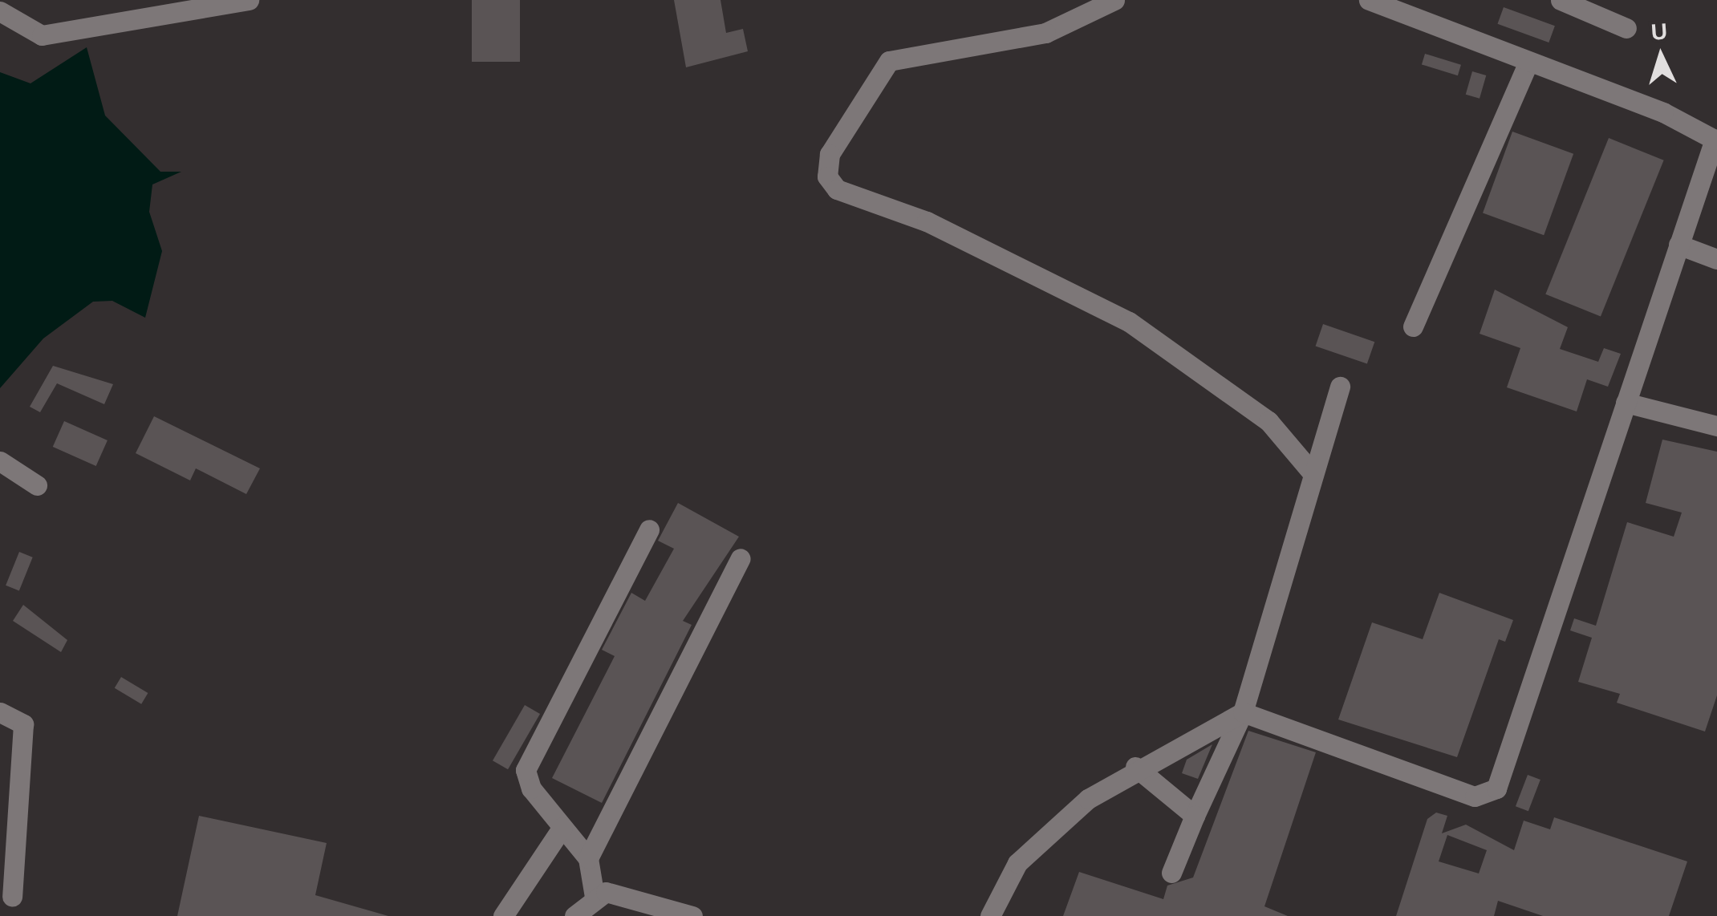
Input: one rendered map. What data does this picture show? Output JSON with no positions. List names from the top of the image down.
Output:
{
  "north": "top"
}
